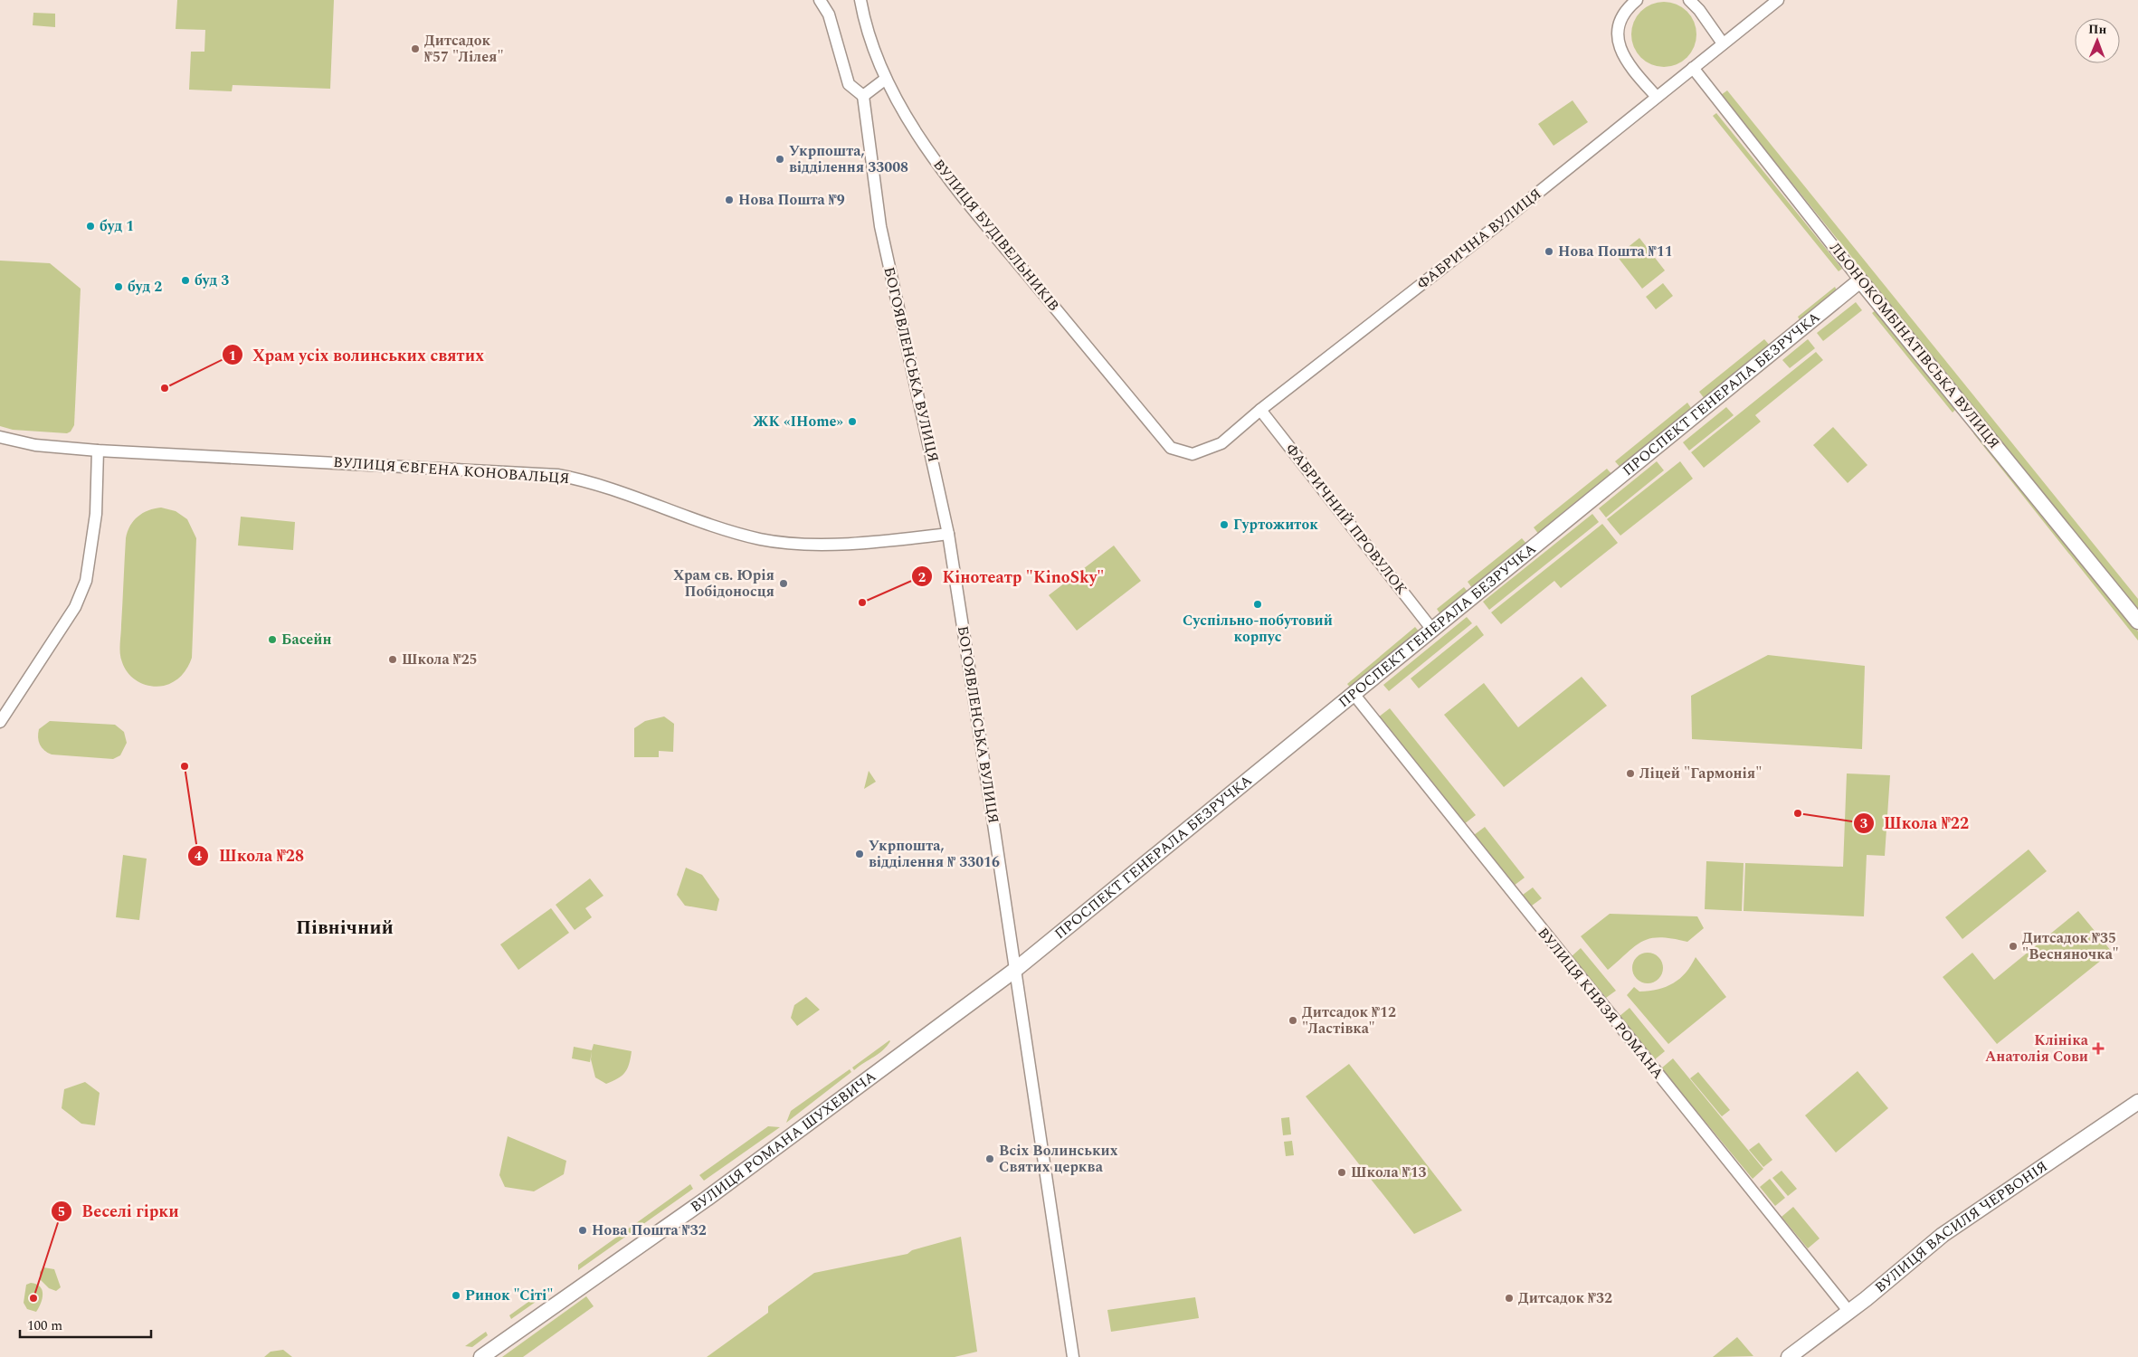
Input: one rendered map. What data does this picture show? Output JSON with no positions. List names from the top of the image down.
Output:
{
  "streets": {
    "main road": [
      "ЛЬОНОКОМБІНАТІВСЬКА ВУЛИЦЯ",
      "ПРОСПЕКТ ГЕНЕРАЛА БЕЗРУЧКА",
      "ВУЛИЦЯ РОМАНА ШУХЕВИЧА",
      "ВУЛИЦЯ ВАСИЛЯ ЧЕРВОНІЯ"
    ],
    "street": [
      "ВУЛИЦЯ БУДІВЕЛЬНИКІВ",
      "ФАБРИЧНА ВУЛИЦЯ",
      "БОГОЯВЛЕНСЬКА ВУЛИЦЯ",
      "ВУЛИЦЯ ЄВГЕНА КОНОВАЛЬЦЯ",
      "ФАБРИЧНИЙ ПРОВУЛОК",
      "ВУЛИЦЯ КНЯЗЯ РОМАНА"
    ]
  },
  "crossings": [
    ["ВУЛИЦЯ БУДІВЕЛЬНИКІВ", "ФАБРИЧНА ВУЛИЦЯ"],
    ["ФАБРИЧНА ВУЛИЦЯ", "ЛЬОНОКОМБІНАТІВСЬКА ВУЛИЦЯ"],
    ["ФАБРИЧНА ВУЛИЦЯ", "ФАБРИЧНИЙ ПРОВУЛОК"],
    ["ЛЬОНОКОМБІНАТІВСЬКА ВУЛИЦЯ", "ПРОСПЕКТ ГЕНЕРАЛА БЕЗРУЧКА"],
    ["БОГОЯВЛЕНСЬКА ВУЛИЦЯ", "ПРОСПЕКТ ГЕНЕРАЛА БЕЗРУЧКА"],
    ["БОГОЯВЛЕНСЬКА ВУЛИЦЯ", "ВУЛИЦЯ ЄВГЕНА КОНОВАЛЬЦЯ"],
    ["БОГОЯВЛЕНСЬКА ВУЛИЦЯ", "ВУЛИЦЯ РОМАНА ШУХЕВИЧА"],
    ["ПРОСПЕКТ ГЕНЕРАЛА БЕЗРУЧКА", "ФАБРИЧНИЙ ПРОВУЛОК"],
    ["ПРОСПЕКТ ГЕНЕРАЛА БЕЗРУЧКА", "ВУЛИЦЯ КНЯЗЯ РОМАНА"],
    ["ПРОСПЕКТ ГЕНЕРАЛА БЕЗРУЧКА", "ВУЛИЦЯ РОМАНА ШУХЕВИЧА"],
    ["ВУЛИЦЯ КНЯЗЯ РОМАНА", "ВУЛИЦЯ ВАСИЛЯ ЧЕРВОНІЯ"]
  ],
  "districts": ["Північний"],
  "places": {
    "other": [
      "Дитсадок №57 \"Лілея\"",
      "Укрпошта, відділення 33008",
      "Нова Пошта №9",
      "буд 1",
      "Нова Пошта №11",
      "буд 3",
      "буд 2",
      "Храм усіх волинських святих",
      "ЖК «IHome»",
      "Гуртожиток",
      "Храм св. Юрія Побідоносця",
      "Кінотеатр \"KinoSky\"",
      "Суспільно-побутовий корпус",
      "Басейн",
      "Школа №25",
      "Школа №28",
      "Ліцей \"Гармонія\"",
      "Школа №22",
      "Укрпошта, відділення № 33016",
      "Дитсадок №35 \"Весняночка\"",
      "Дитсадок №12 \"Ластівка\"",
      "Всіх Волинських Святих церква",
      "Школа №13",
      "Нова Пошта №32",
      "Ринок \"Сіті\"",
      "Веселі гірки",
      "Дитсадок №32"
    ],
    "health": ["Клініка Анатолія Сови"]
  },
  "scale_bar": "100 m",
  "north": "top"
}
